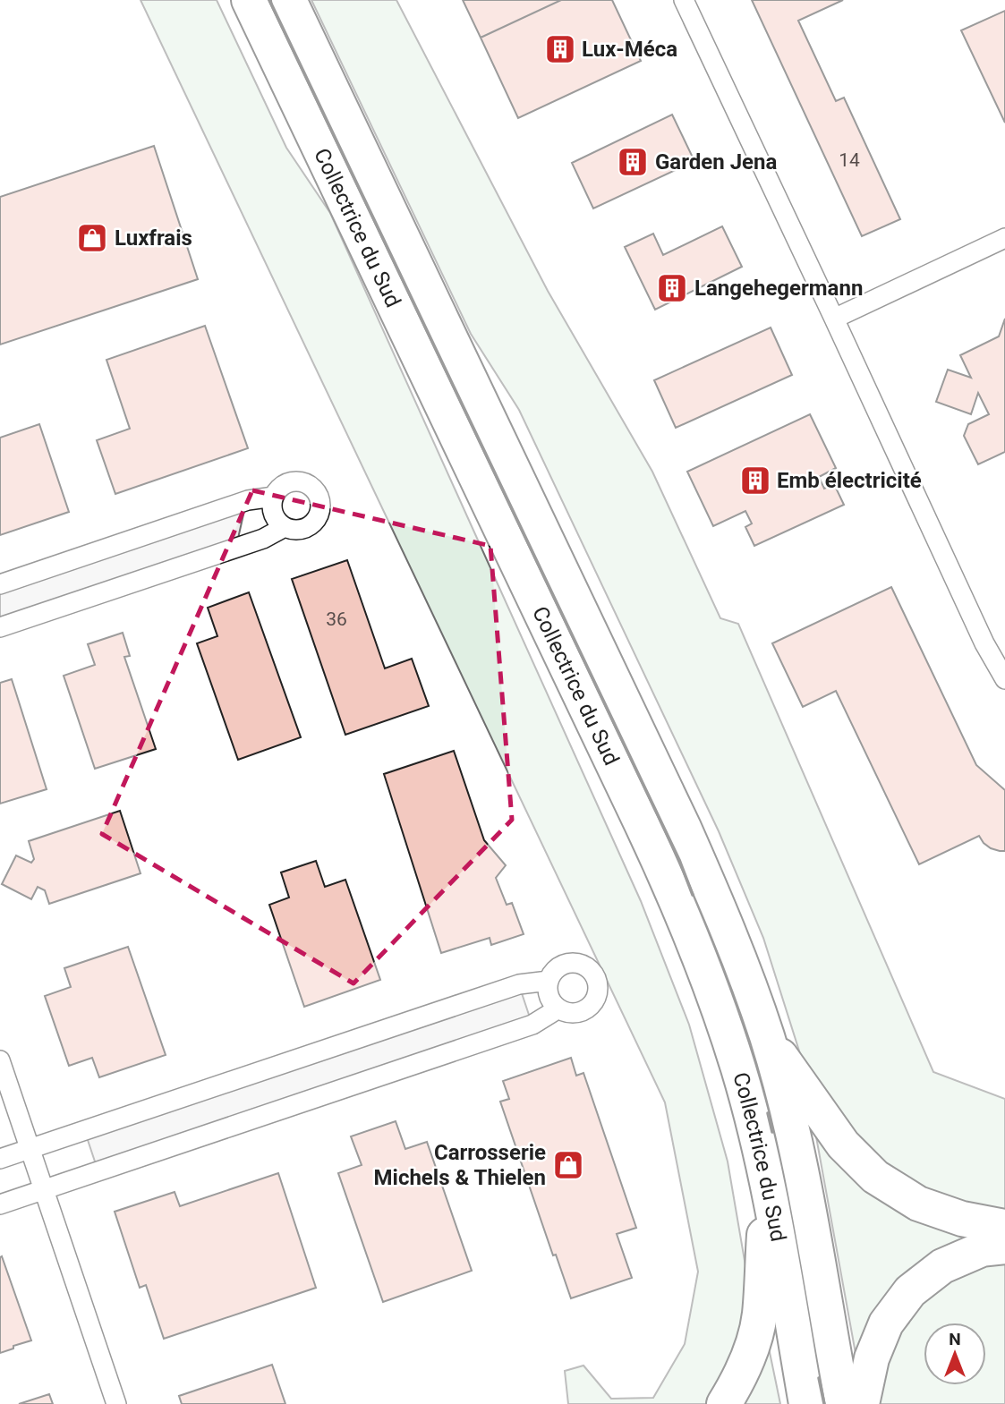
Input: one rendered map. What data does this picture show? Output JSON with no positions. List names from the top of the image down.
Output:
{
  "streets": {
    "highway": ["Collectrice du Sud"]
  },
  "places": {
    "building": [
      "Lux-Méca",
      "Garden Jena",
      "Langehegermann",
      "Emb électricité"
    ],
    "shop": ["Luxfrais", "Carrosserie Michels & Thielen"]
  },
  "house_numbers": ["14", "36"],
  "north": "top"
}
